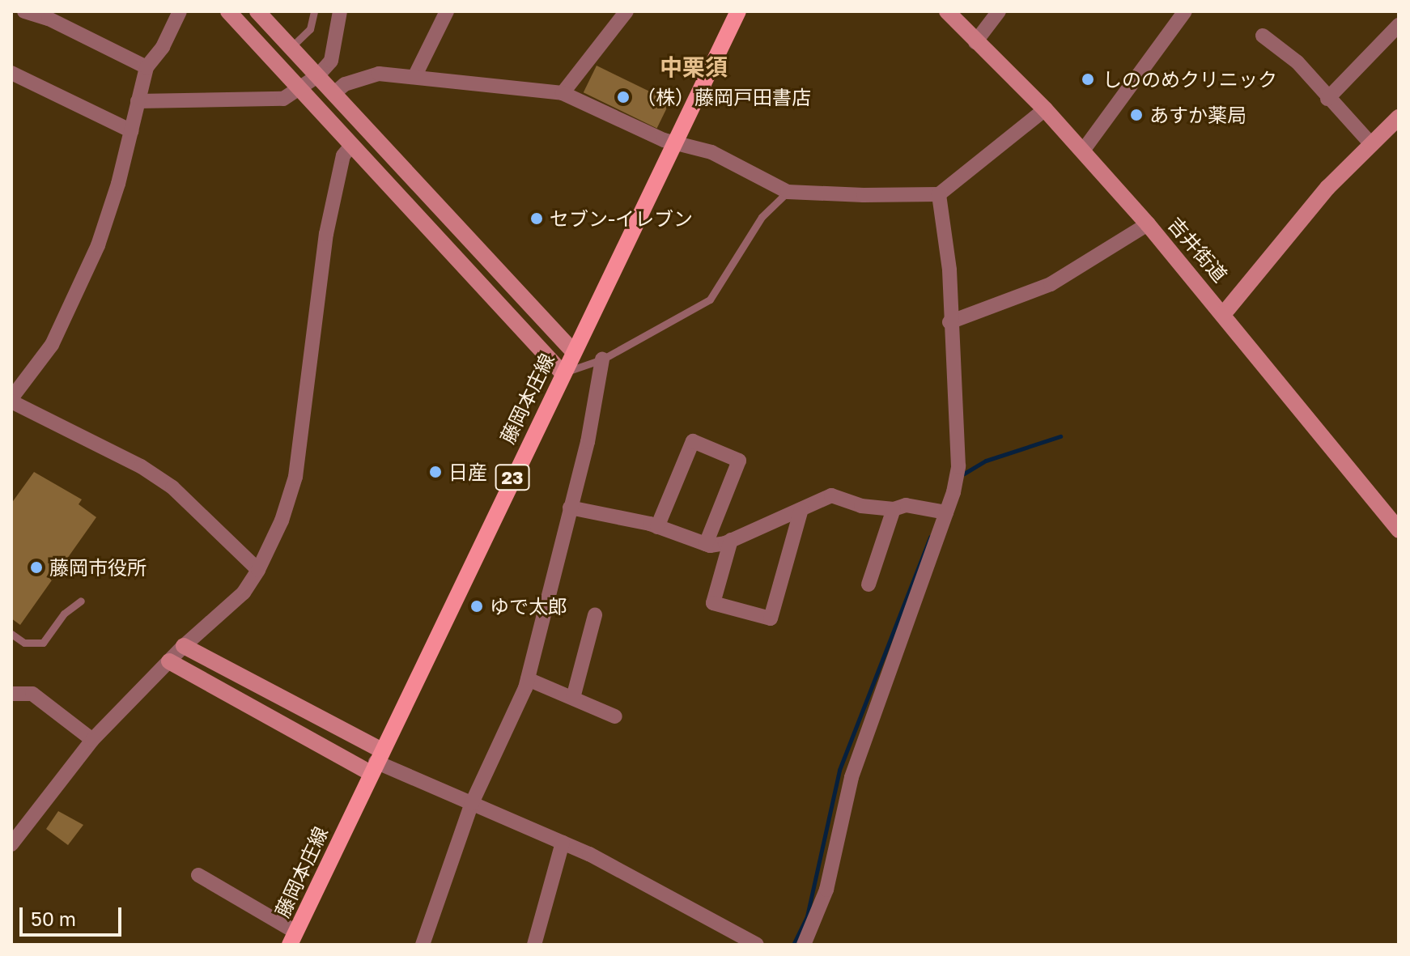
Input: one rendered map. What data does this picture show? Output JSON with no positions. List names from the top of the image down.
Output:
{
  "streets": {
    "main road": ["藤岡本庄線", "23"],
    "street": ["吉井街道"]
  },
  "districts": ["中栗須"],
  "places": [
    "しののめクリニック",
    "（株）藤岡戸田書店",
    "あすか薬局",
    "セブン-イレブン",
    "日産",
    "藤岡市役所",
    "ゆで太郎"
  ],
  "scale_bar": "50 m"
}
